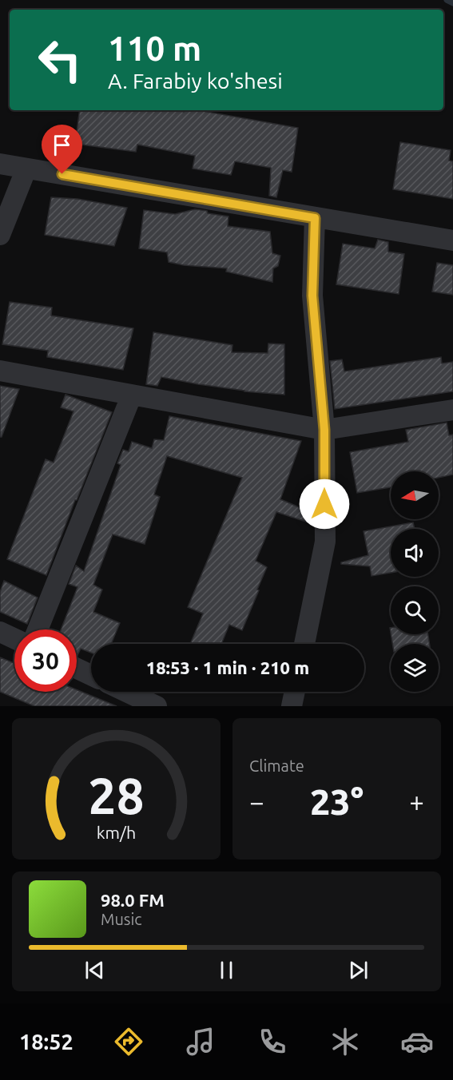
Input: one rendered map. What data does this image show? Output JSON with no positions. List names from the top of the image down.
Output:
{
  "north": "left",
  "page": {
    "turn": ["110 m", "A. Farabiy ko'shesi"],
    "limit": "30",
    "trip": "18:53 · 1 min · 210 m",
    "tile": "Climate",
    "heat": ["−", "23°", "+"],
    "song": ["98.0 FM", "Music"],
    "tabs": "18:52",
    "gauge": ["28", "km/h"]
  }
}
